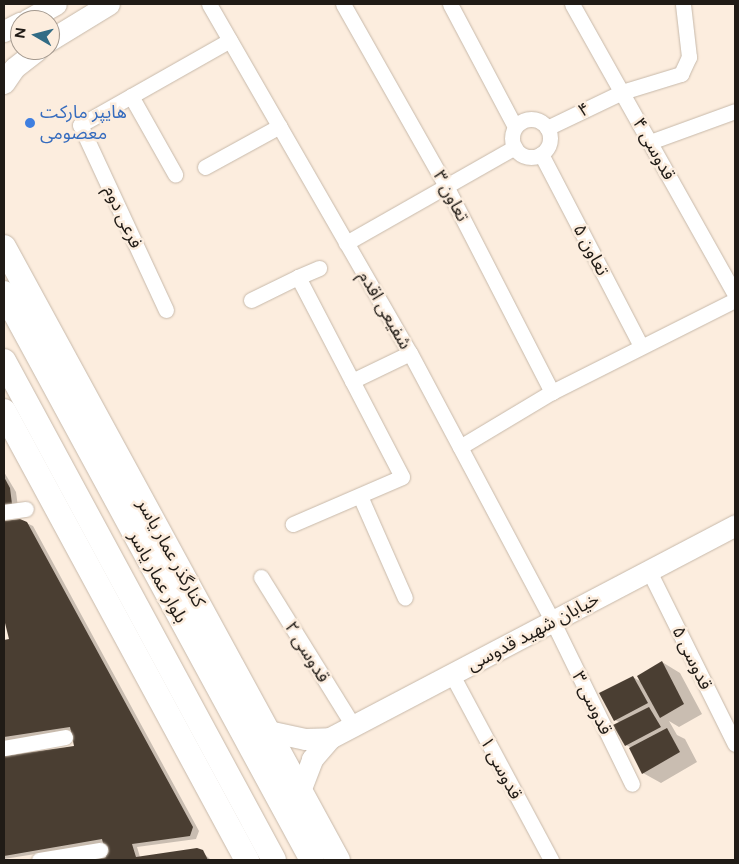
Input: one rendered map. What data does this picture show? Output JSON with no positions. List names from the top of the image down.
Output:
{
  "streets": {
    "main road": ["کنارگذر عمار یاسر", "بلوار عمار یاسر", "خیابان شهید قدوسی"],
    "street": [
      "۴",
      "قدوسی ۴",
      "تعاون ۳",
      "فرعی دوم",
      "تعاون ۵",
      "شفیعی اقدم",
      "قدوسی ۲",
      "قدوسی ۵",
      "قدوسی ۳",
      "قدوسی ۱"
    ]
  },
  "crossings": [
    ["۴", "قدوسی ۴"],
    ["۴", "تعاون ۵"],
    ["شفیعی اقدم", "خیابان شهید قدوسی"],
    ["شفیعی اقدم", "قدوسی ۳"],
    ["خیابان شهید قدوسی", "قدوسی ۲"],
    ["خیابان شهید قدوسی", "قدوسی ۵"],
    ["خیابان شهید قدوسی", "قدوسی ۳"],
    ["خیابان شهید قدوسی", "قدوسی ۱"]
  ],
  "places": ["هایپر مارکت معصومی"],
  "north": "left"
}
